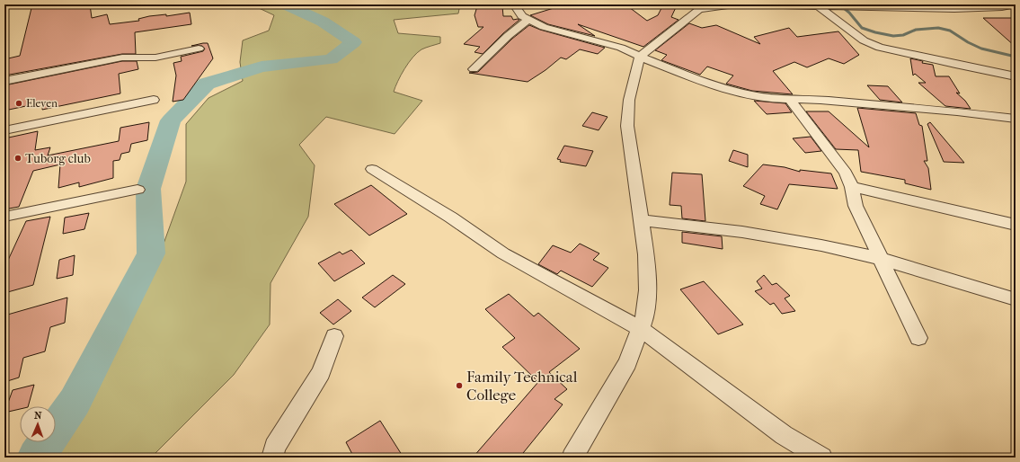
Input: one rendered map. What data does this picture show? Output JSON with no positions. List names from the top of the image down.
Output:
{
  "places": ["Eleven", "Tuborg club", "Family Technical College"],
  "north": "top"
}
